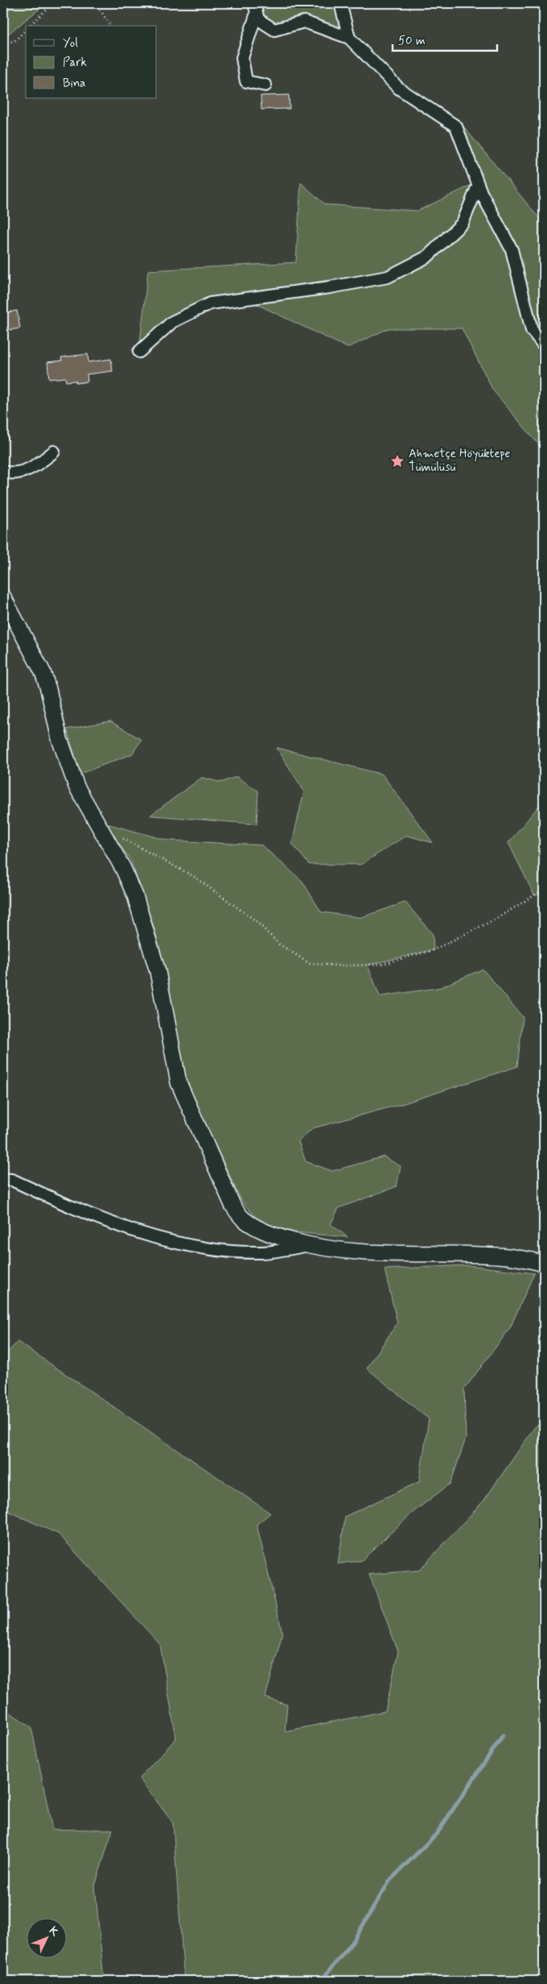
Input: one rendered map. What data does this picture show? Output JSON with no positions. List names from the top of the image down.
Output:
{
  "places": {
    "place": ["Ahmetçe Höyüktepe Tümülüsü"]
  },
  "legend": ["Yol", "Park", "Bina"],
  "scale_bar": "50 m",
  "north": "top right"
}
